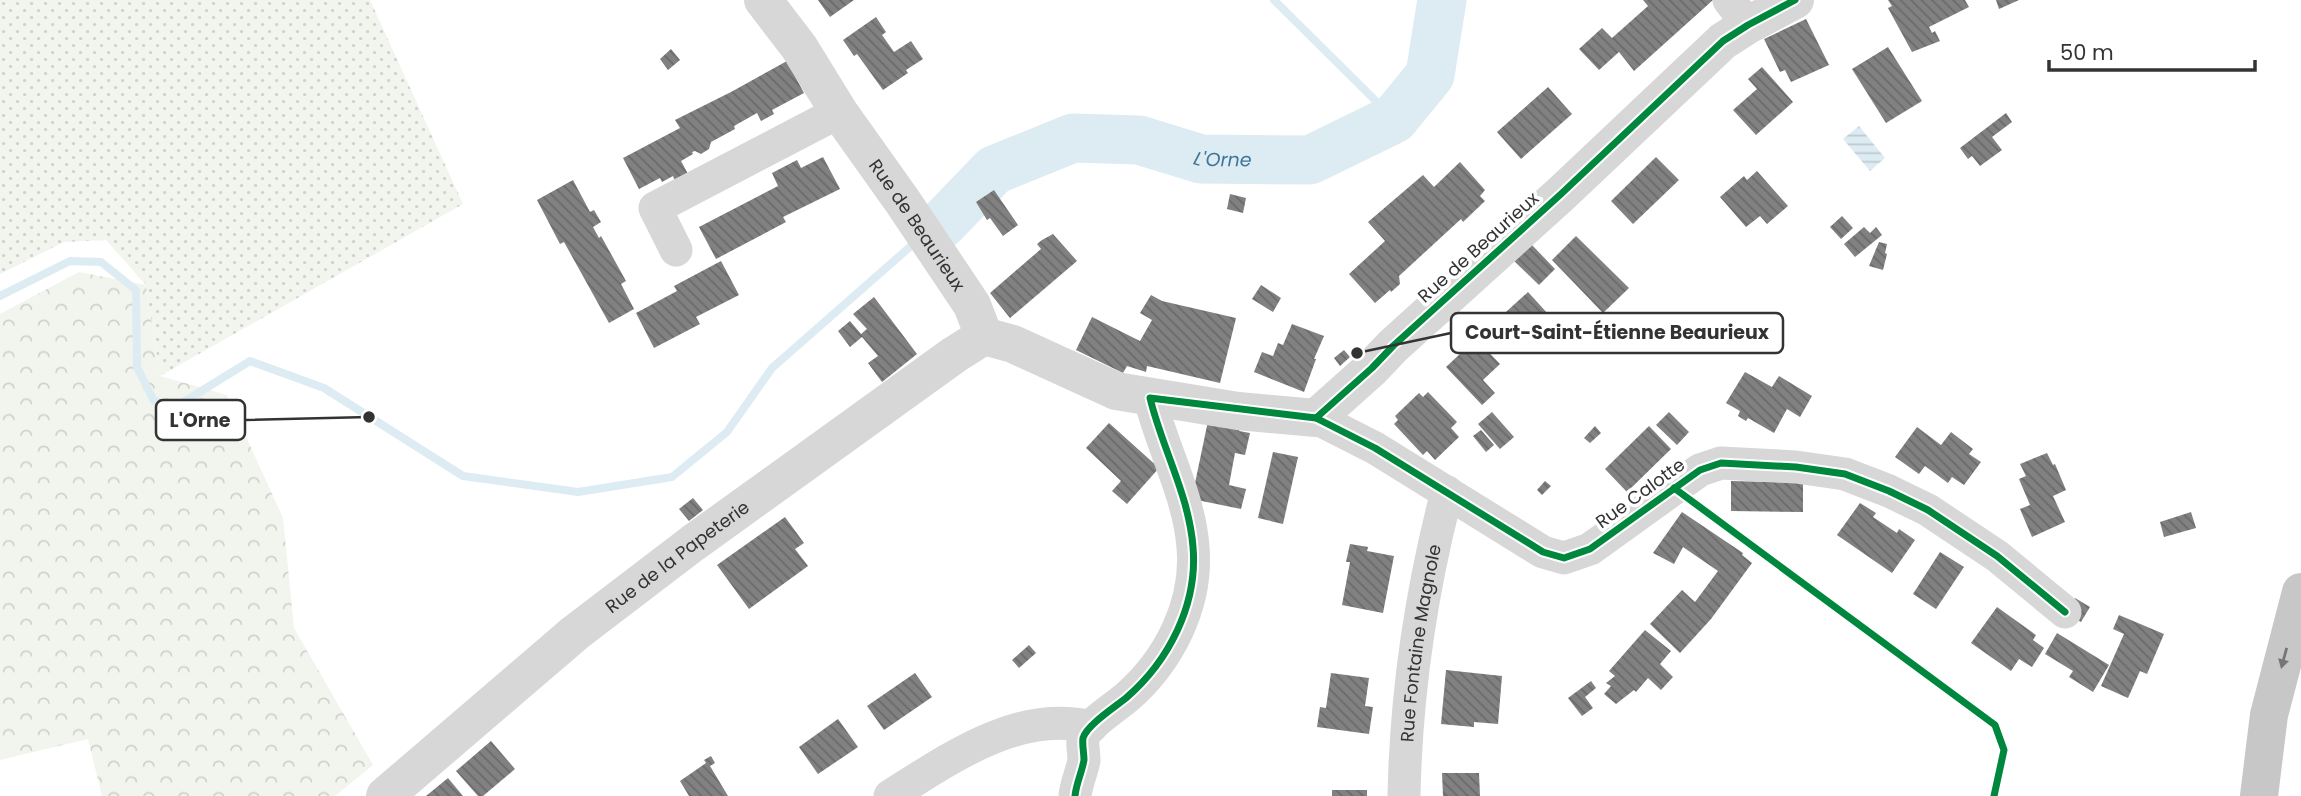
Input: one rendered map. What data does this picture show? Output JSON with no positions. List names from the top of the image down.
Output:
{
  "streets": {
    "street": [
      "Rue de Beaurieux",
      "Rue Calotte",
      "Rue de la Papeterie",
      "Rue Fontaine Magnole"
    ]
  },
  "crossings": [
    ["Rue de Beaurieux", "Rue Calotte"],
    ["Rue de Beaurieux", "Rue de la Papeterie"],
    ["Rue Calotte", "Rue Fontaine Magnole"]
  ],
  "water": ["L'Orne"],
  "places": ["Court-Saint-Étienne Beaurieux", "L'Orne"],
  "scale_bar": "50 m"
}
